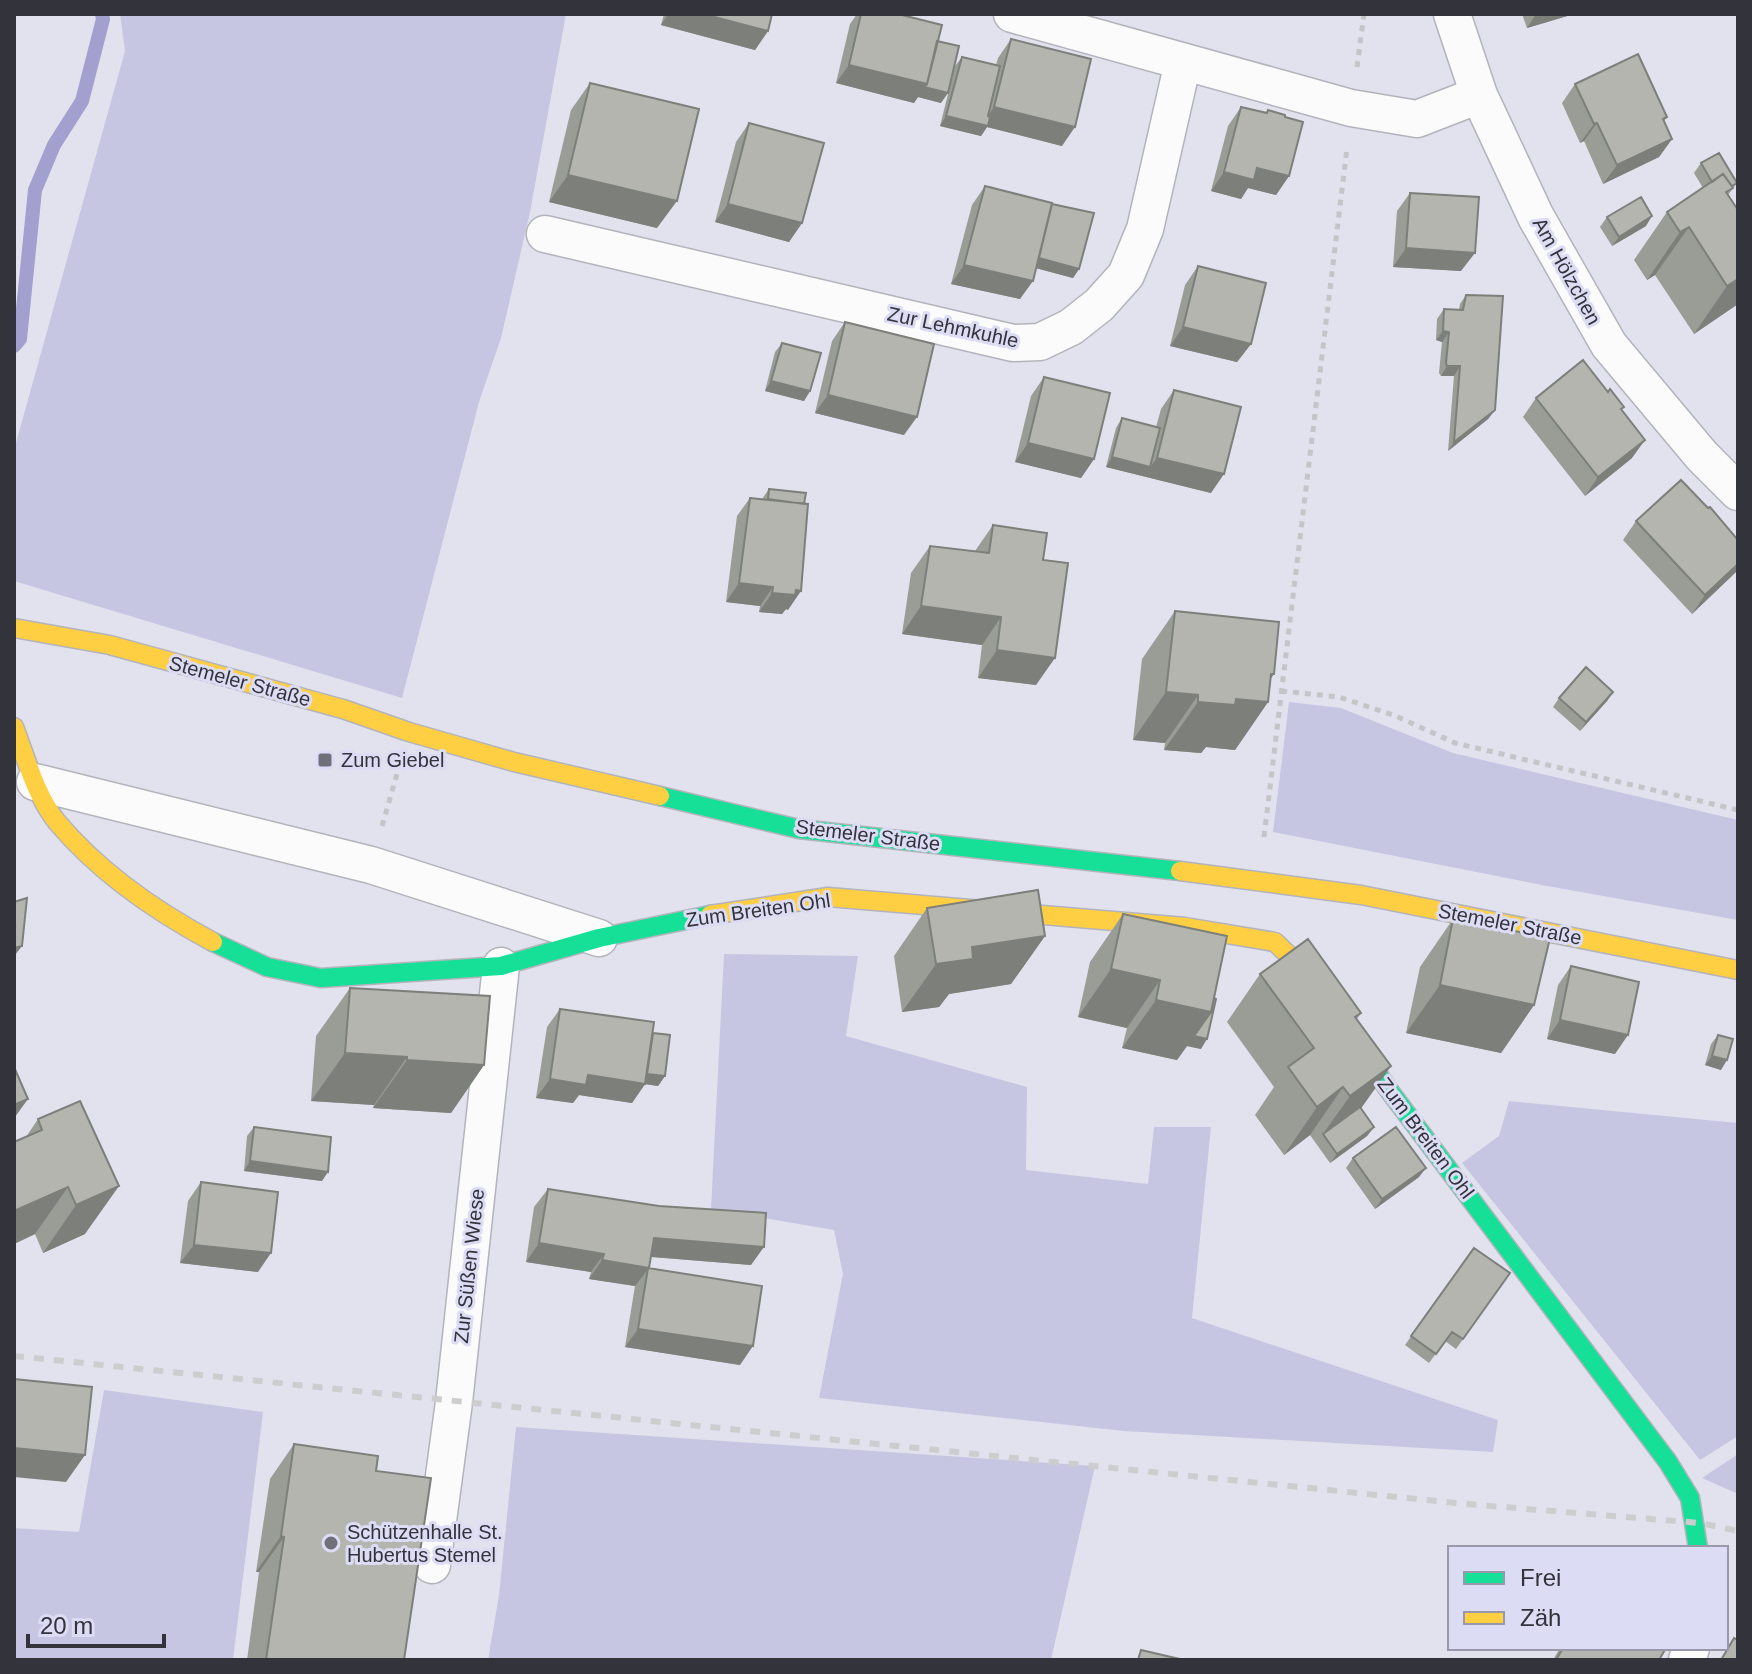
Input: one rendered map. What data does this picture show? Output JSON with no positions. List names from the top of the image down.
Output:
{
  "streets": {
    "street": [
      "Am Hölzchen",
      "Zur Lehmkuhle",
      "Stemeler Straße",
      "Zum Breiten Ohl",
      "Zur Süßen Wiese"
    ]
  },
  "crossings": [
    ["Zum Breiten Ohl", "Zur Süßen Wiese"]
  ],
  "places": {
    "transit": ["Zum Giebel"],
    "other": ["Schützenhalle St. Hubertus Stemel"]
  },
  "legend": ["Frei", "Zäh"],
  "scale_bar": "20 m"
}
